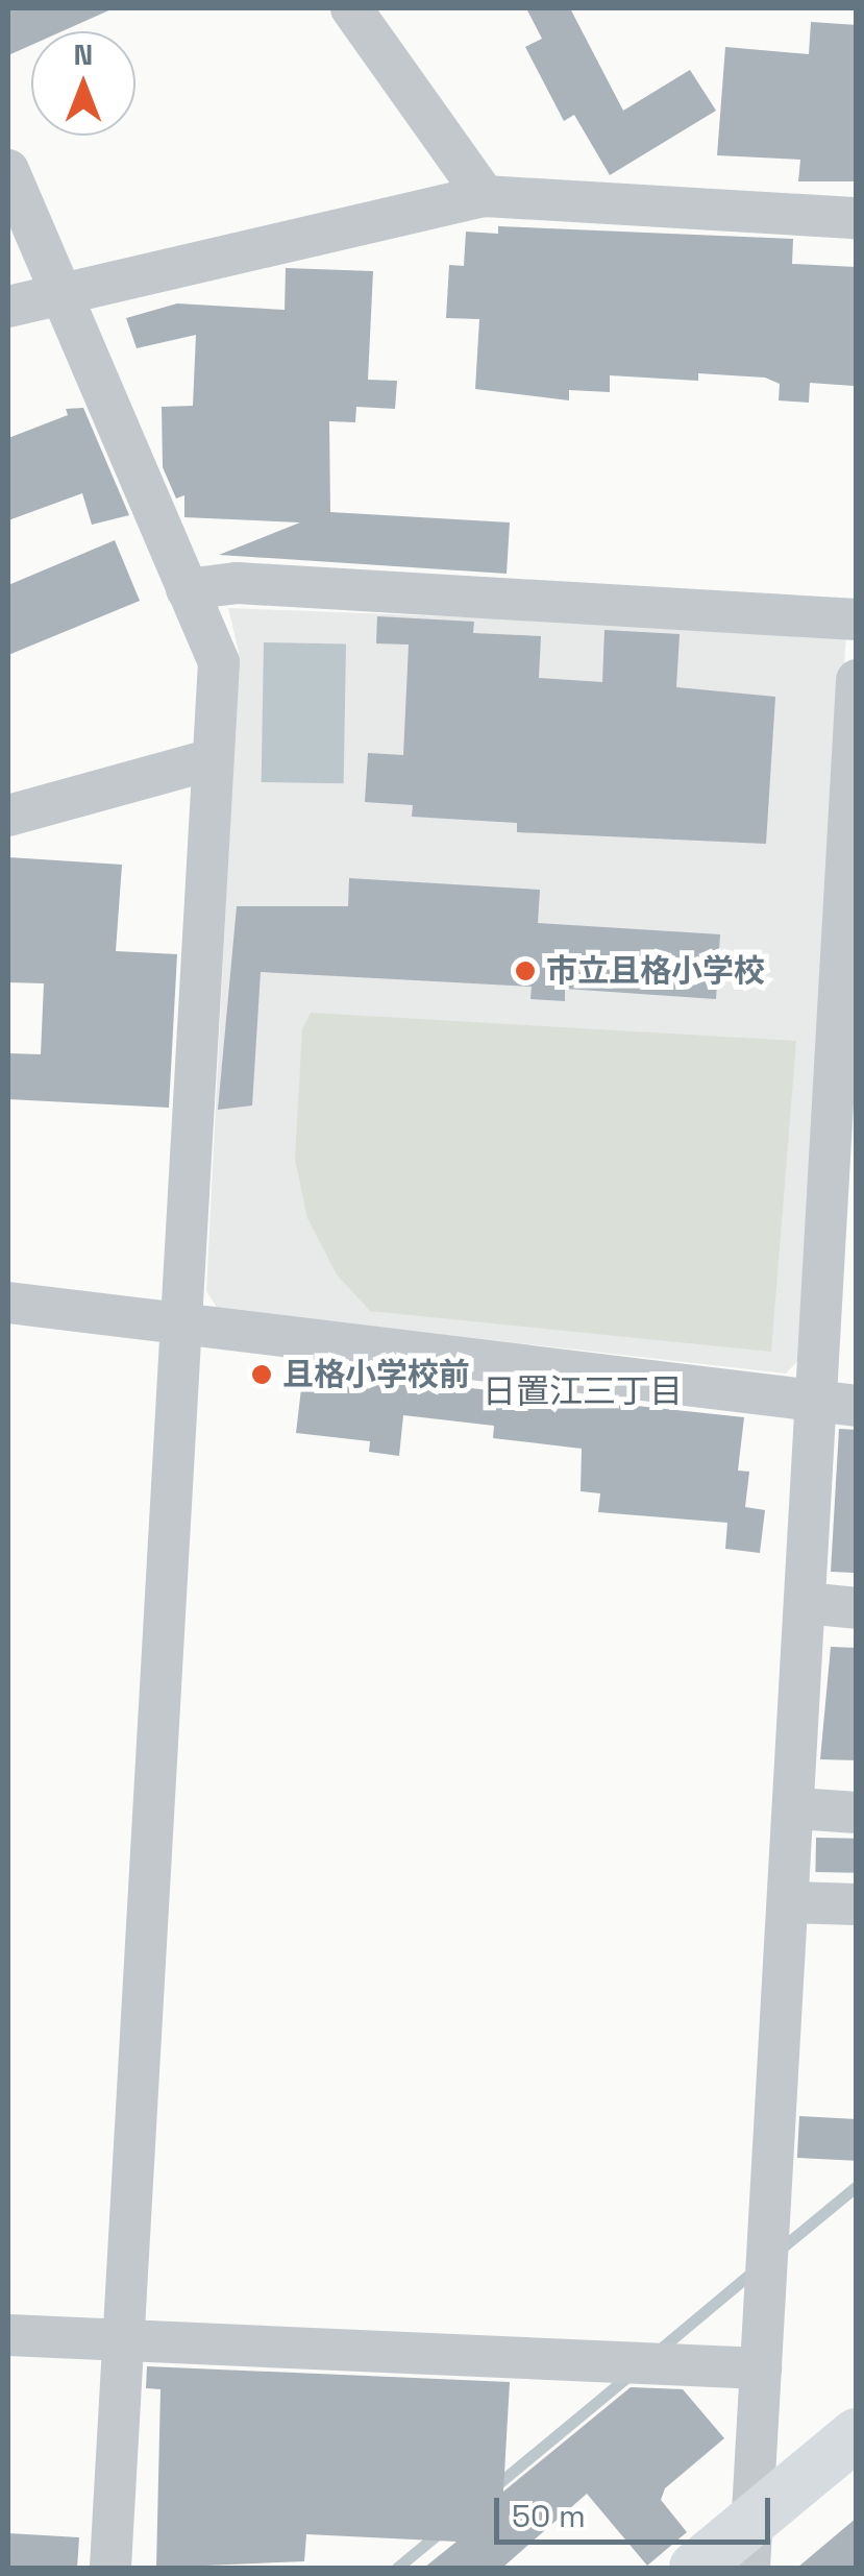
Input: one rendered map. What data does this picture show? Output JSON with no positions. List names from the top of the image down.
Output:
{
  "districts": ["日置江三丁目"],
  "places": ["市立且格小学校", "且格小学校前"],
  "scale_bar": "50 m",
  "north": "top"
}
